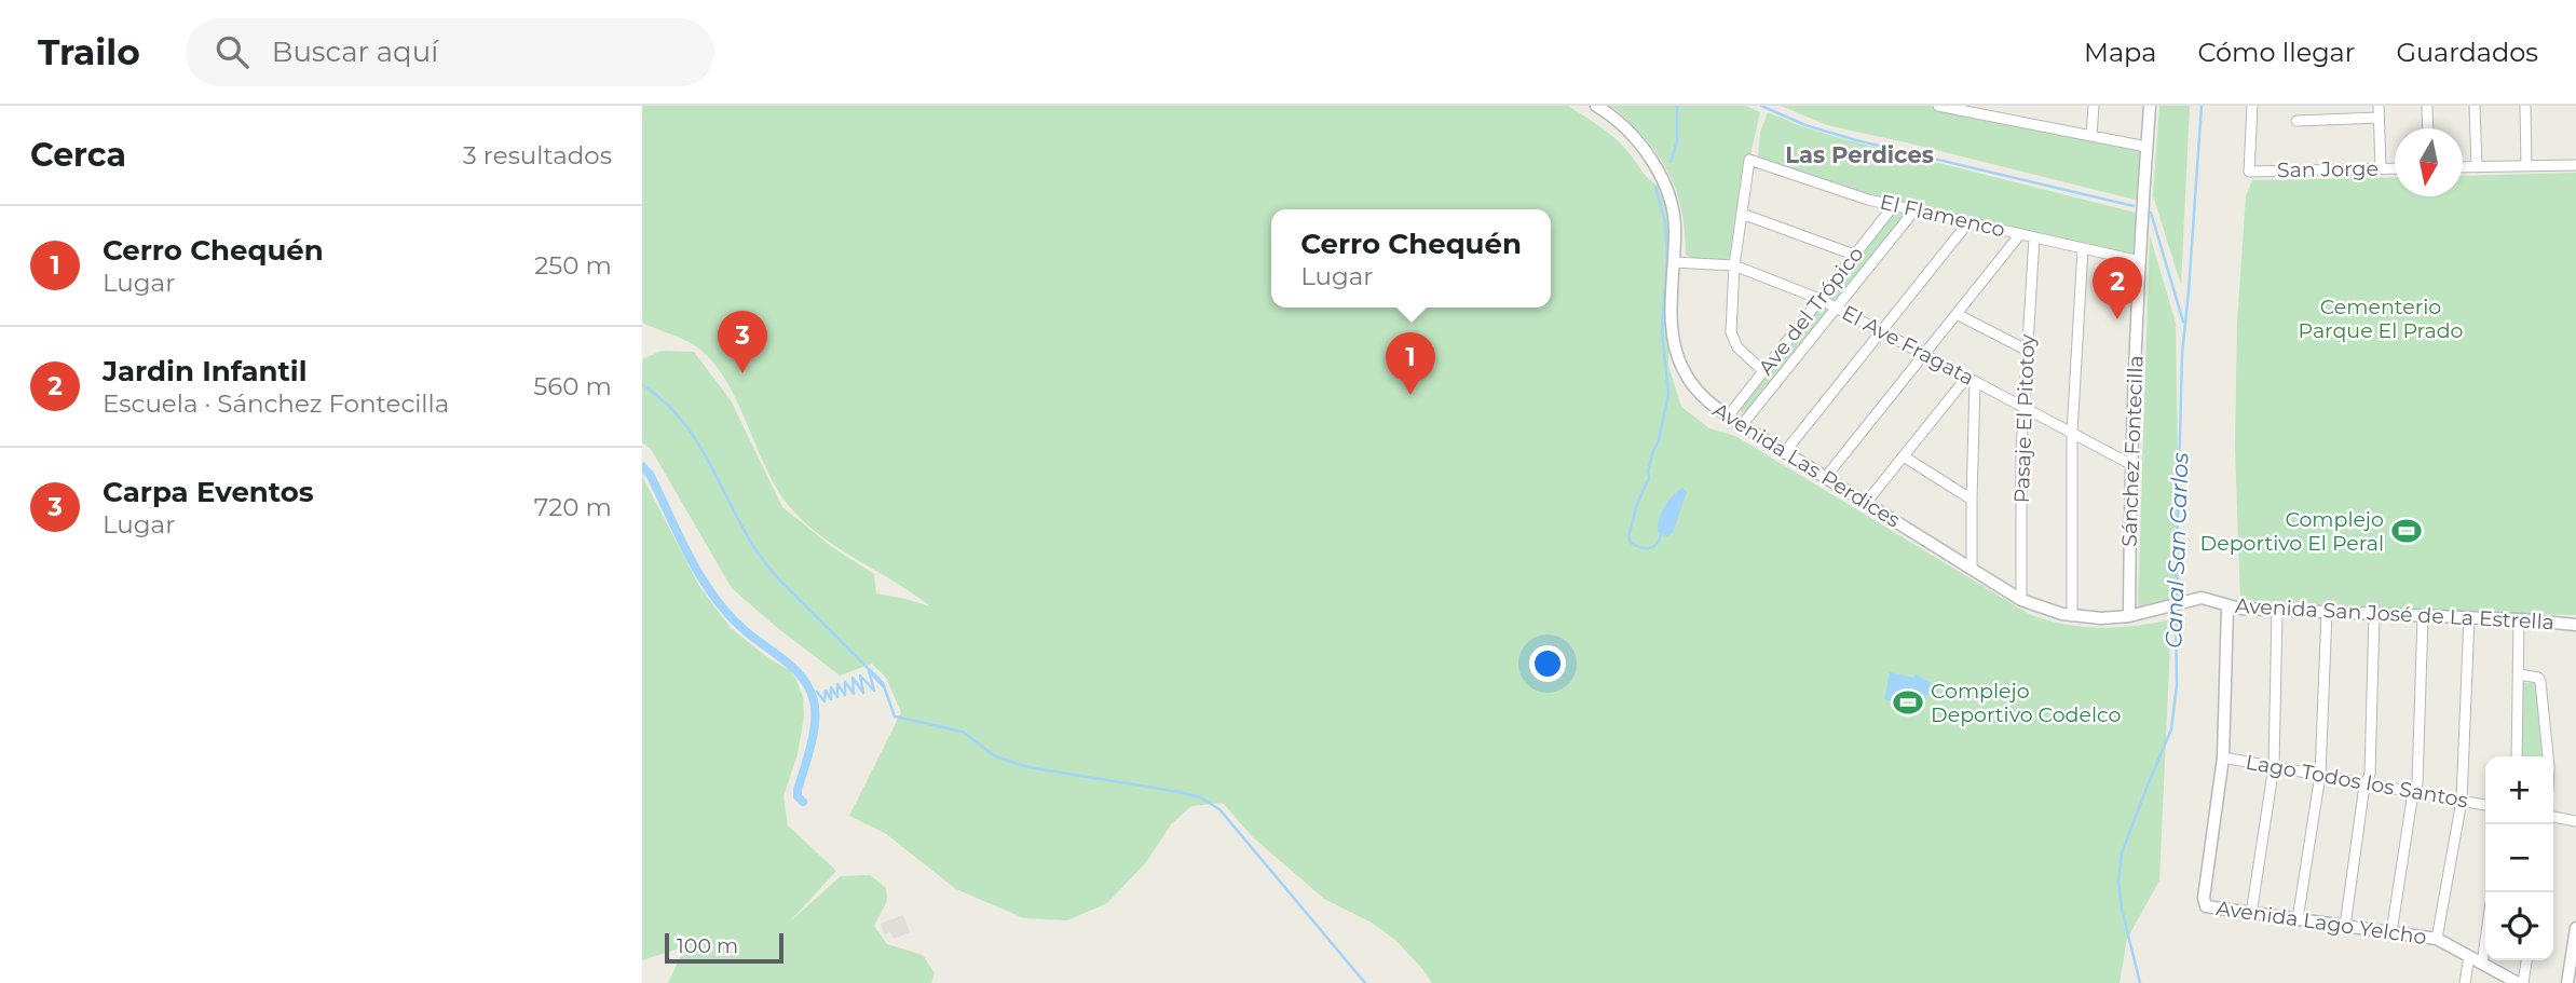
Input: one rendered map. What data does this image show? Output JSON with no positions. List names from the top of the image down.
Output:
{
  "streets": {
    "street": [
      "San Jorge",
      "El Flamenco",
      "Ave del Trópico",
      "El Ave Fragata",
      "Pasaje El Pitotoy",
      "Sánchez Fontecilla",
      "Avenida Las Perdices",
      "Avenida San José de La Estrella",
      "Lago Todos los Santos",
      "Avenida Lago Yelcho"
    ]
  },
  "crossings": [
    ["El Flamenco", "Ave del Trópico"],
    ["El Flamenco", "Pasaje El Pitotoy"],
    ["El Flamenco", "Sánchez Fontecilla"],
    ["Ave del Trópico", "El Ave Fragata"],
    ["Ave del Trópico", "Avenida Las Perdices"],
    ["El Ave Fragata", "Pasaje El Pitotoy"],
    ["El Ave Fragata", "Sánchez Fontecilla"],
    ["El Ave Fragata", "Avenida Las Perdices"],
    ["Pasaje El Pitotoy", "Avenida Las Perdices"],
    ["Sánchez Fontecilla", "Avenida Las Perdices"],
    ["Avenida Las Perdices", "Avenida San José de La Estrella"],
    ["Lago Todos los Santos", "Avenida Lago Yelcho"]
  ],
  "districts": ["Las Perdices"],
  "water": ["Canal San Carlos"],
  "parks": ["Cementerio Parque El Prado"],
  "places": {
    "sports": ["Complejo Deportivo El Peral", "Complejo Deportivo Codelco"]
  },
  "scale_bar": "100 m",
  "north": "bottom",
  "page": {
    "header": "Trailo",
    "search": "Buscar aquí",
    "nav": ["Mapa", "Cómo llegar", "Guardados"],
    "heading": ["Cerca", "3 resultados"],
    "list": [
      {
        "mark": "1",
        "name": "Cerro Chequén",
        "note": "Lugar",
        "value": "250 m"
      },
      {
        "mark": "2",
        "name": "Jardin Infantil",
        "note": "Escuela · Sánchez Fontecilla",
        "value": "560 m"
      },
      {
        "mark": "3",
        "name": "Carpa Eventos",
        "note": "Lugar",
        "value": "720 m"
      }
    ],
    "popup": ["Cerro Chequén", "Lugar"],
    "pins": ["2", "3", "1"],
    "map_buttons": ["+", "−"],
    "scale": "100 m"
  }
}
